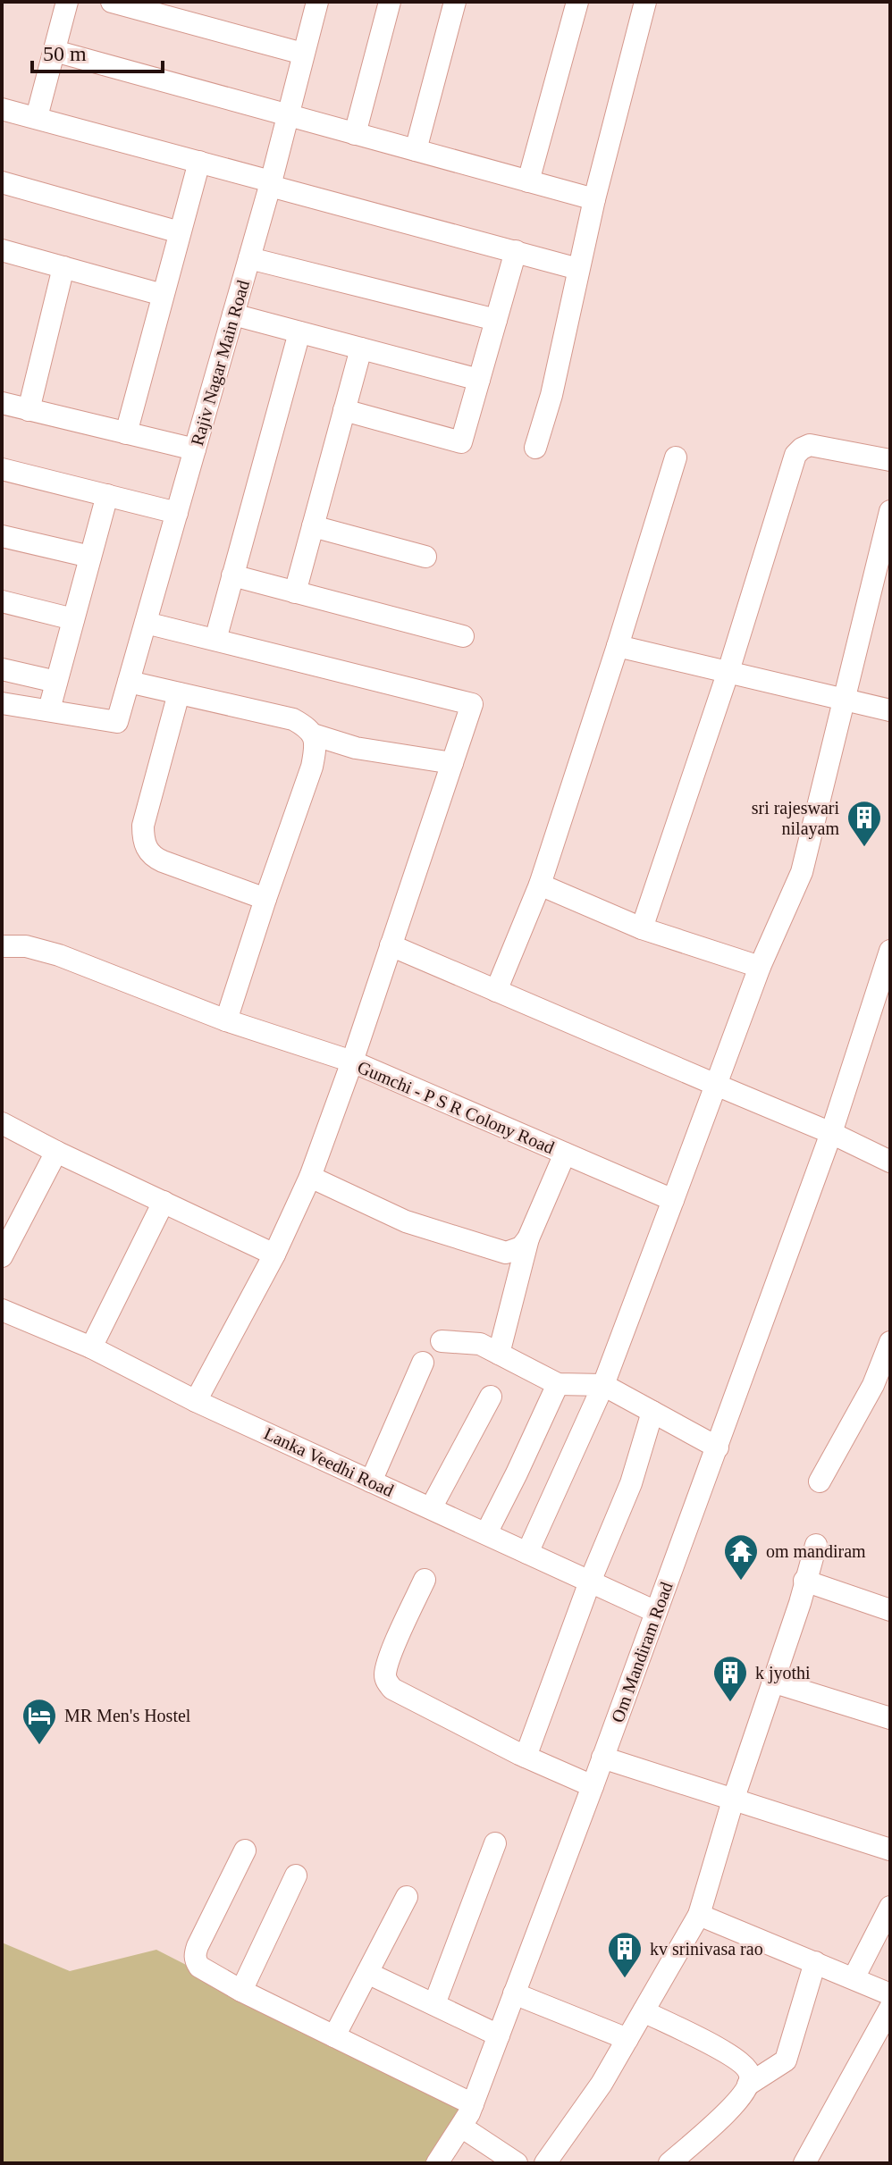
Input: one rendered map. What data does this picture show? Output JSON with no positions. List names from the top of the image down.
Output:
{
  "streets": {
    "street": [
      "Rajiv Nagar Main Road",
      "Gumchi - P S R Colony Road",
      "Lanka Veedhi Road",
      "Om Mandiram Road"
    ]
  },
  "crossings": [
    ["Lanka Veedhi Road", "Om Mandiram Road"]
  ],
  "places": {
    "building": ["sri rajeswari nilayam", "k jyothi", "kv srinivasa rao"],
    "temple": ["om mandiram"],
    "hotel": ["MR Men's Hostel"]
  },
  "scale_bar": "50 m"
}
